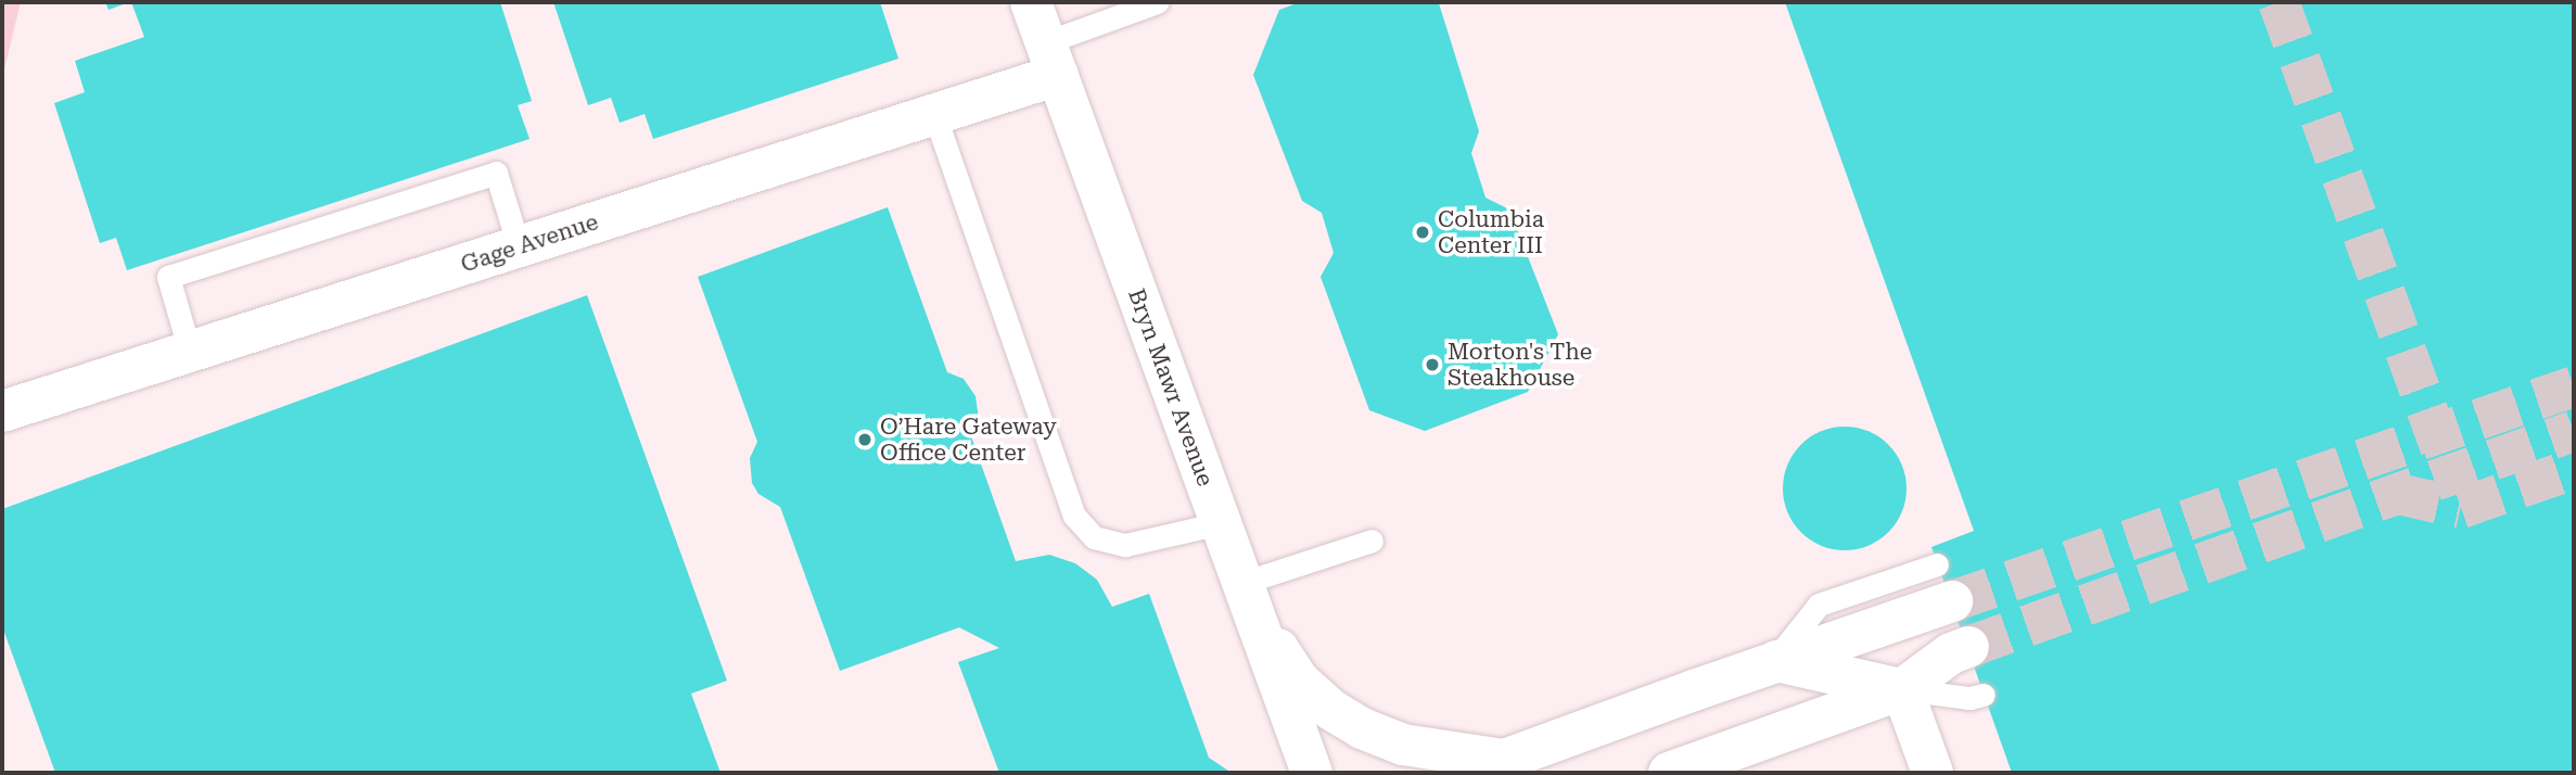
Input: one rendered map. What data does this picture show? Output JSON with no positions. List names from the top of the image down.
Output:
{
  "streets": {
    "street": ["Gage Avenue", "Bryn Mawr Avenue"]
  },
  "crossings": [
    ["Gage Avenue", "Bryn Mawr Avenue"]
  ],
  "places": ["Columbia Center III", "Morton's The Steakhouse", "O’Hare Gateway Office Center"]
}
